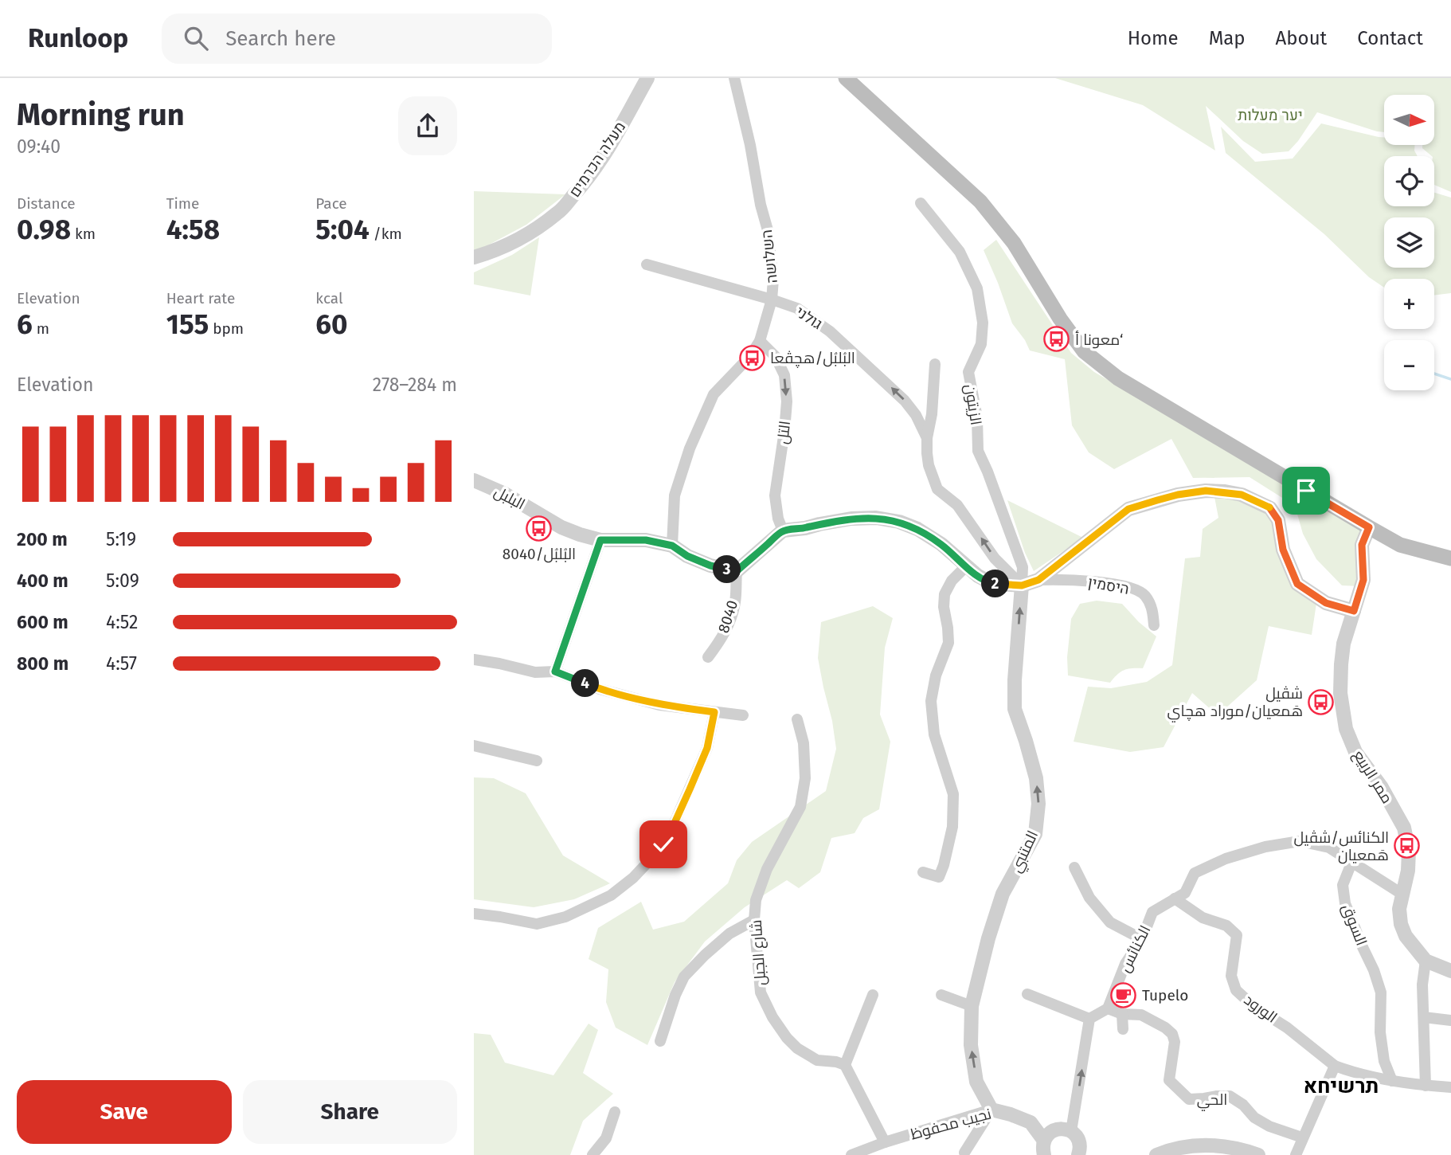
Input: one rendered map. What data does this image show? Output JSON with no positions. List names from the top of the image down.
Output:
{
  "streets": {
    "street": [
      "מעלה הכרמים",
      "השלושה",
      "גולני",
      "الزيتون",
      "التل",
      "البلبل",
      "היסמין",
      "8040",
      "ممر الربيع",
      "المتنبي",
      "السوق",
      "الكنائس",
      "شارع الجبل",
      "الورود",
      "الحي",
      "نجيب محفوظ"
    ]
  },
  "crossings": [
    ["השלושה", "גולני"],
    ["השלושה", "التل"],
    ["השלושה", "البلبل"],
    ["الزيتون", "المتنبي"],
    ["البلبل", "8040"],
    ["المتنبي", "نجيب محفوظ"],
    ["السوق", "الكنائس"],
    ["الكنائس", "الورود"],
    ["الكنائس", "الحي"]
  ],
  "one_way": ["גולני", "التل", "المتنبي"],
  "districts": ["תרשיחא"],
  "parks": ["יער מעלות"],
  "places": {
    "bus stop": [
      "معونا أ‘",
      "البُلبُل/هچڤعا",
      "البُلبُل/8040",
      "شڤيل هَمعيان/موراد هچاي",
      "الكنائس/شڤيل هَمعيان"
    ],
    "cafe": ["Tupelo"]
  },
  "north": "right",
  "page": {
    "header": "Runloop",
    "search": "Search here",
    "nav": [
      "Home",
      "Map",
      "About",
      "Contact"
    ],
    "heading": ["Morning run", "09:40"],
    "map_buttons": ["+", "−"],
    "stats": [
      ["Distance", "0.98 km"],
      ["Time", "4:58"],
      ["Pace", "5:04 /km"],
      ["Elevation", "6 m"],
      ["Heart rate", "155 bpm"],
      ["kcal", "60"]
    ],
    "chart": ["Elevation", "278–284 m"],
    "list": [
      {
        "name": "200 m",
        "note": "5:19"
      },
      {
        "name": "400 m",
        "note": "5:09"
      },
      {
        "name": "600 m",
        "note": "4:52"
      },
      {
        "name": "800 m",
        "note": "4:57"
      }
    ],
    "pins": ["3", "2", "4"],
    "buttons": ["Save", "Share"]
  }
}
